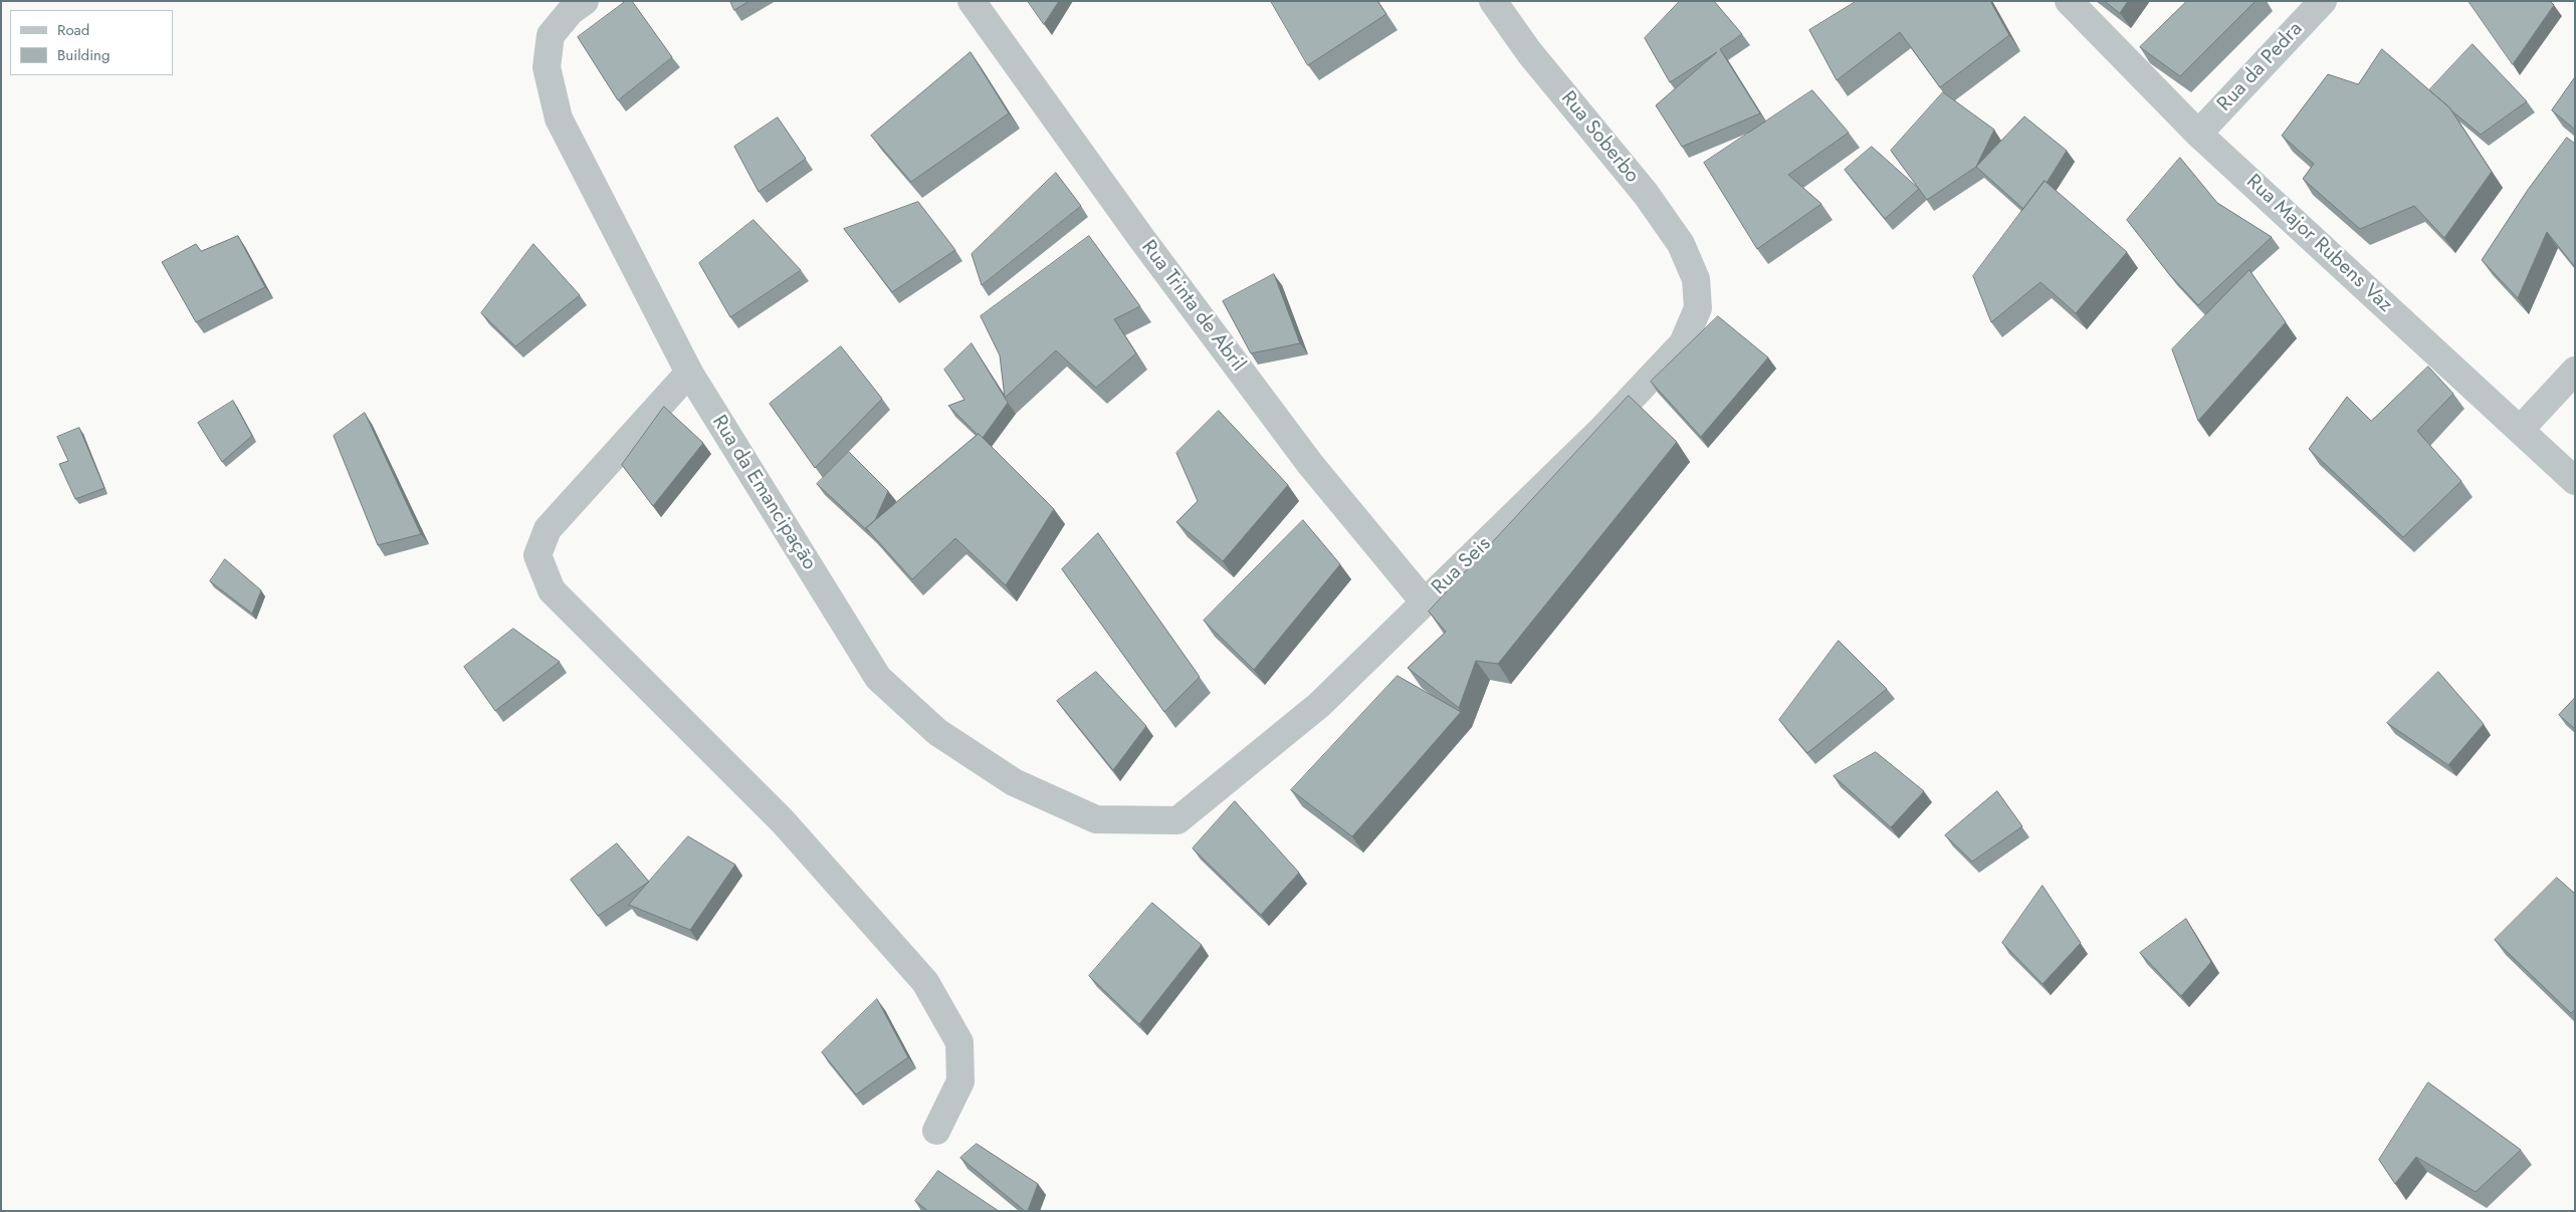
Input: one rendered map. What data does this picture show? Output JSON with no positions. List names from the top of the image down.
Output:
{
  "streets": {
    "street": [
      "Rua da Pedra",
      "Rua Soberbo",
      "Rua Major Rubens Vaz",
      "Rua Trinta de Abril",
      "Rua da Emancipação",
      "Rua Seis"
    ]
  },
  "crossings": [
    ["Rua da Pedra", "Rua Major Rubens Vaz"],
    ["Rua Soberbo", "Rua Seis"],
    ["Rua Trinta de Abril", "Rua Seis"],
    ["Rua da Emancipação", "Rua Seis"]
  ],
  "legend": ["Road", "Building"]
}
